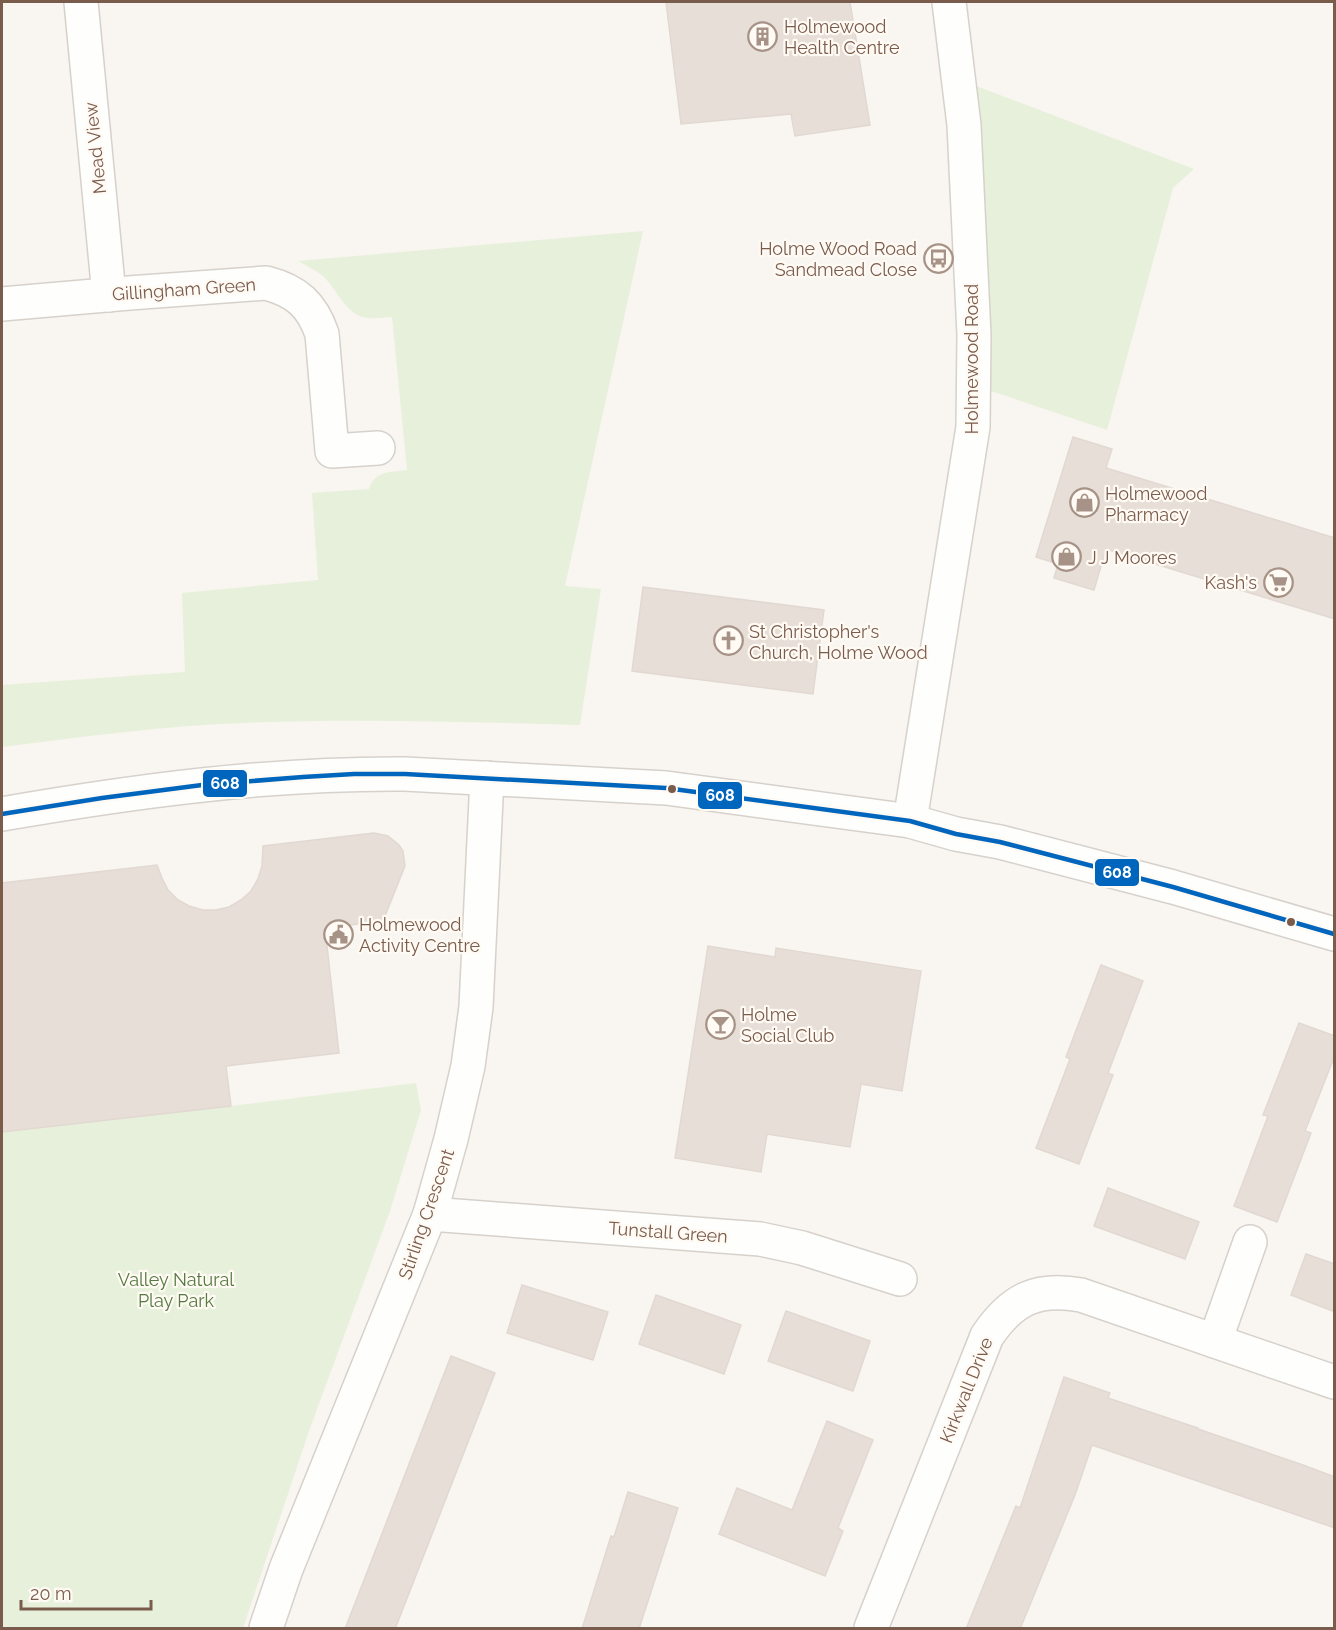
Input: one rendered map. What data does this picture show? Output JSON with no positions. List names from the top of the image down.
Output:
{
  "streets": {
    "street": [
      "Mead View",
      "Gillingham Green",
      "Holmewood Road",
      "Stirling Crescent",
      "Tunstall Green",
      "Kirkwall Drive"
    ]
  },
  "crossings": [
    ["Mead View", "Gillingham Green"],
    ["Stirling Crescent", "Tunstall Green"]
  ],
  "parks": ["Valley Natural Play Park"],
  "places": {
    "building": ["Holmewood Health Centre"],
    "bus stop": ["Holme Wood Road Sandmead Close"],
    "shop": ["Holmewood Pharmacy", "J J Moores"],
    "supermarket": ["Kash's"],
    "church": ["St Christopher's Church, Holme Wood"],
    "public building": ["Holmewood Activity Centre"],
    "bar": ["Holme Social Club"]
  },
  "lines": ["transit line 608"],
  "scale_bar": "20 m"
}
